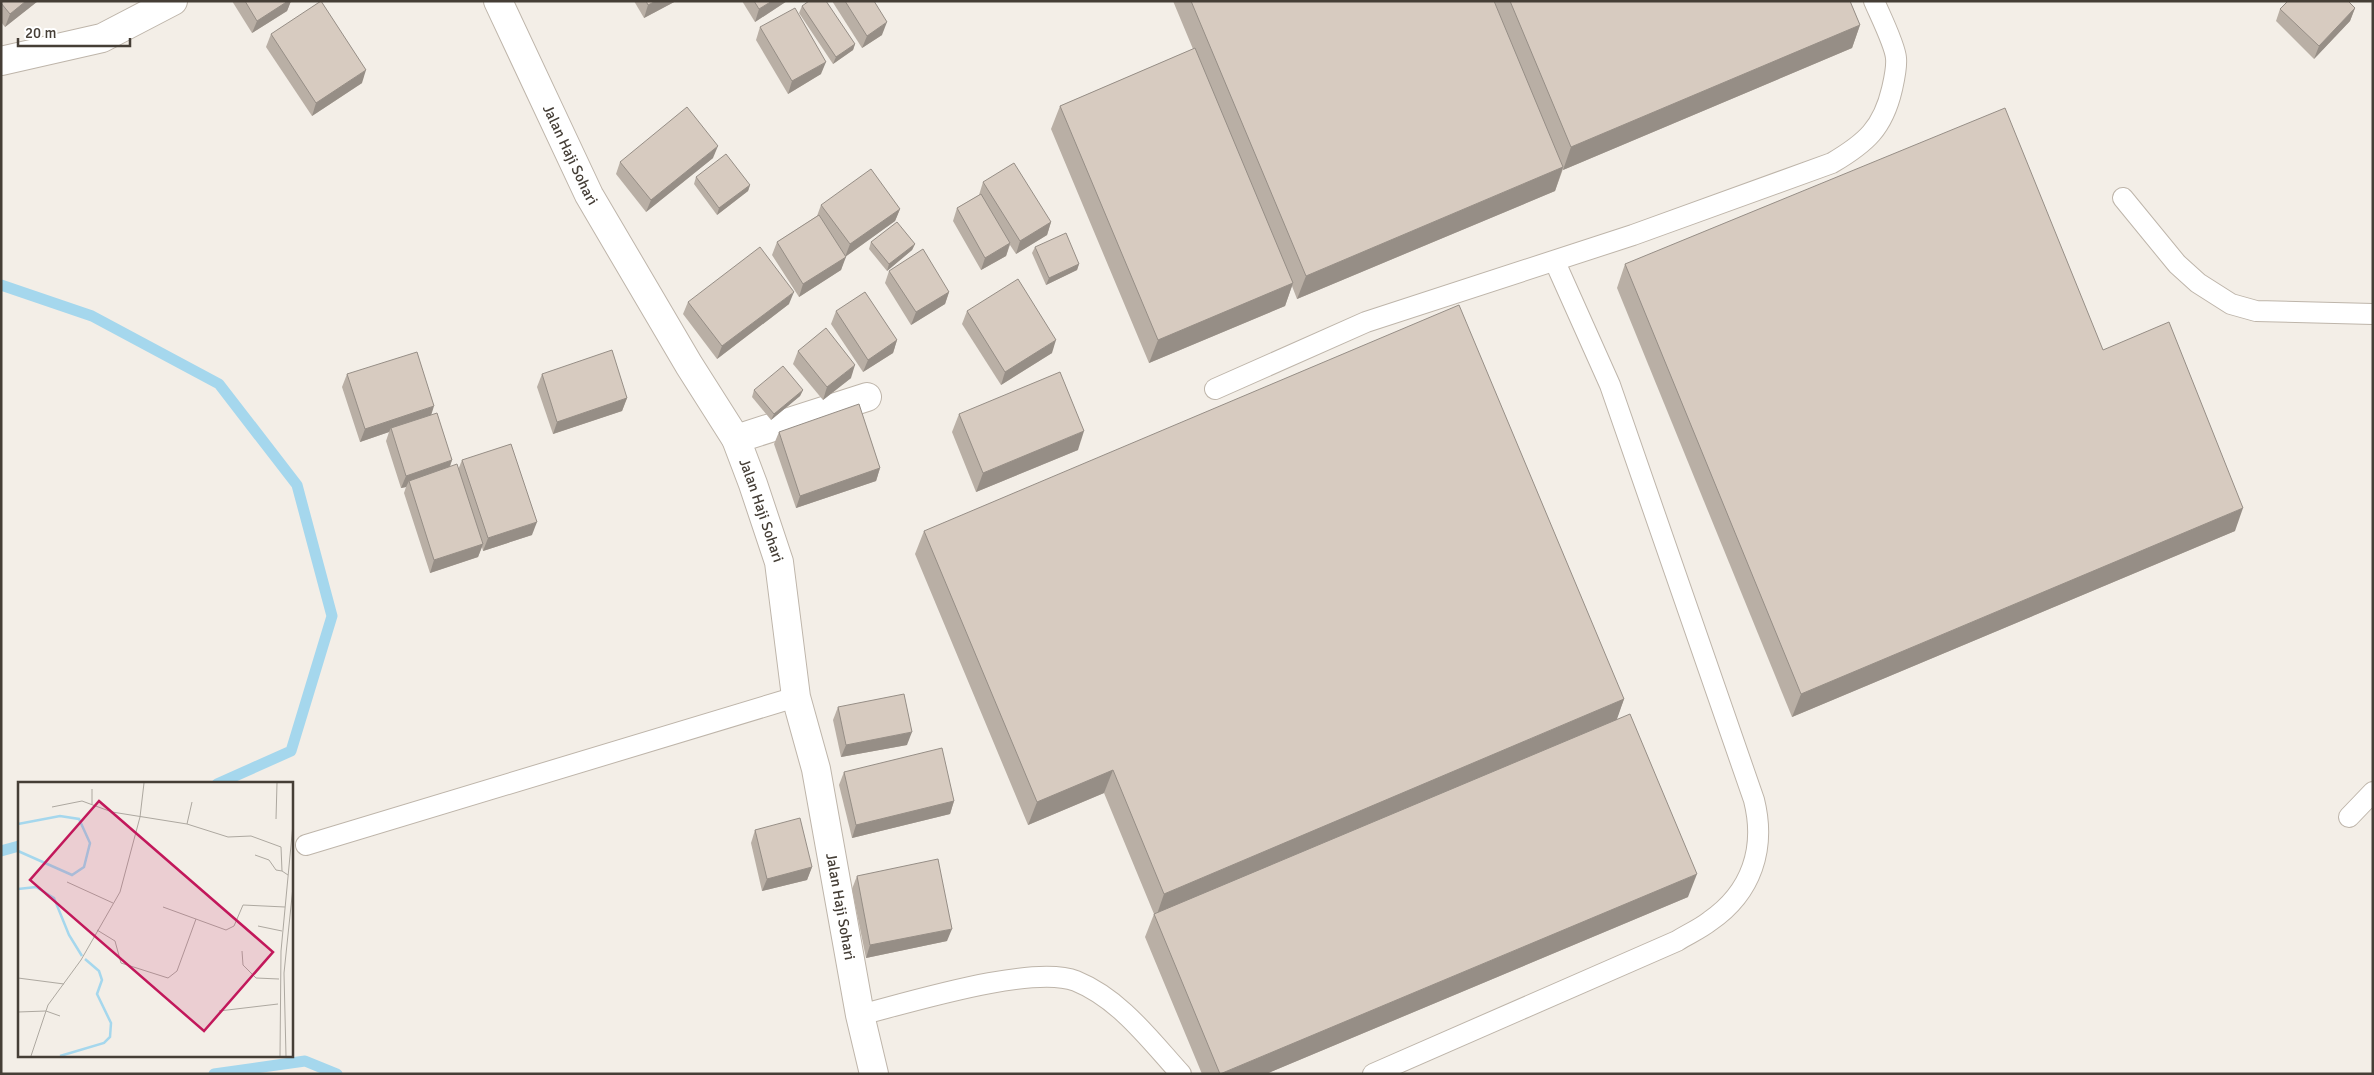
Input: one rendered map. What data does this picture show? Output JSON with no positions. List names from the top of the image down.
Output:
{
  "streets": {
    "street": ["Jalan Haji Sohari"]
  },
  "scale_bar": "20 m"
}
